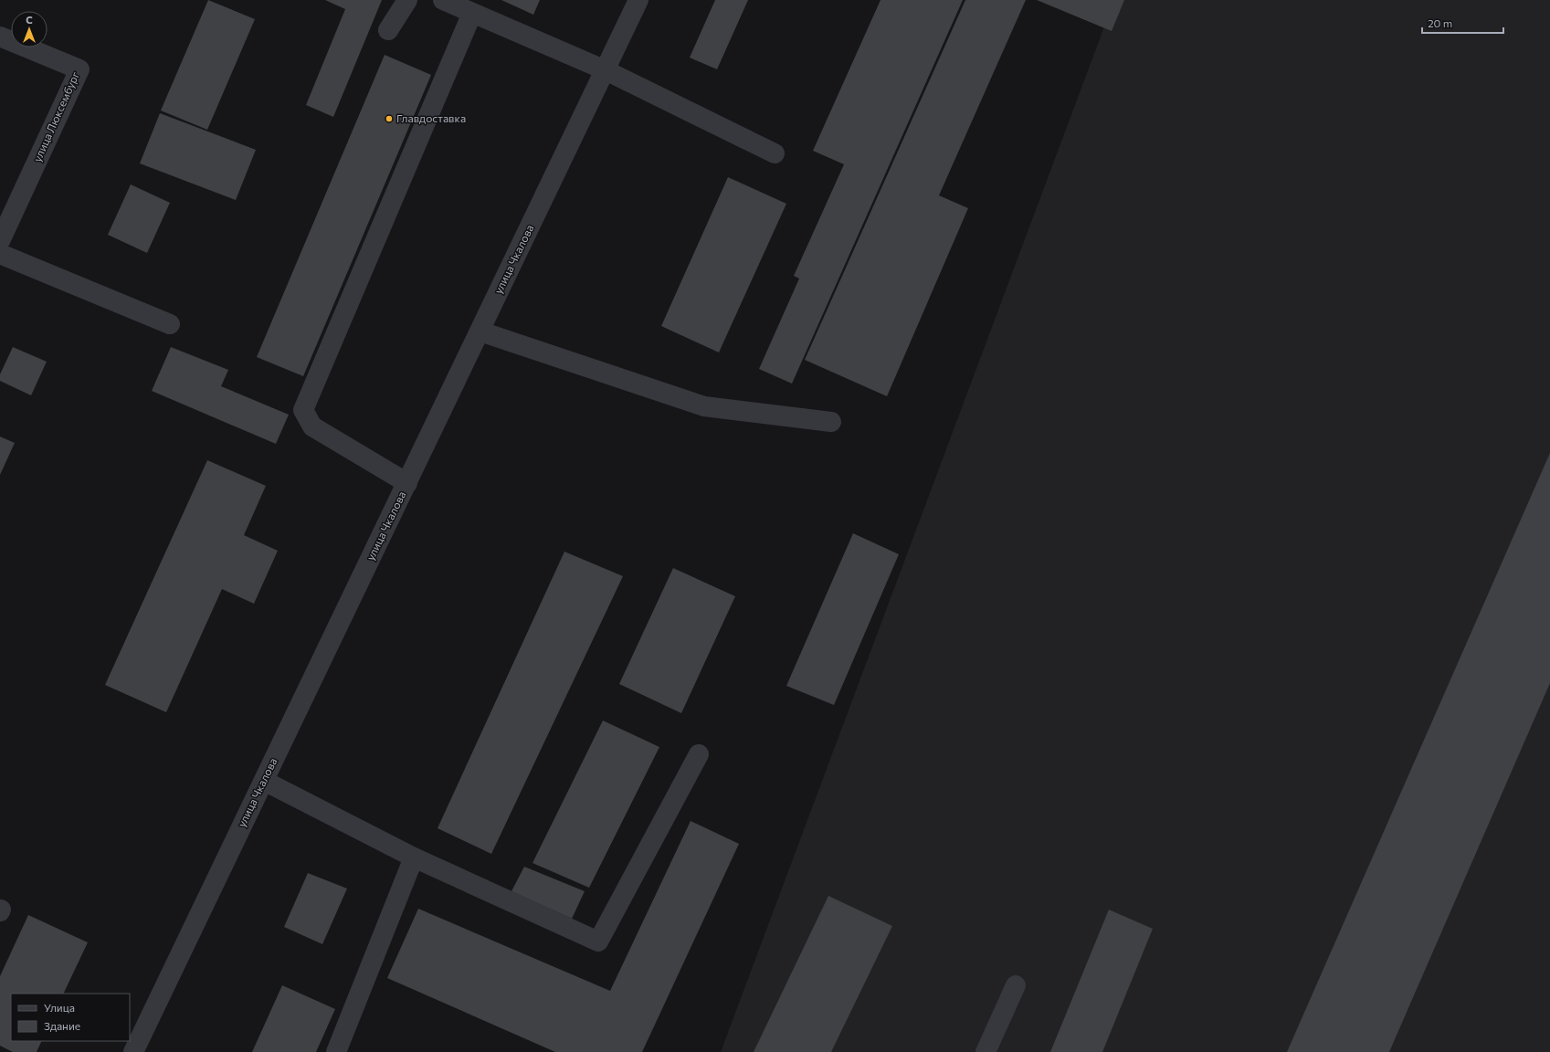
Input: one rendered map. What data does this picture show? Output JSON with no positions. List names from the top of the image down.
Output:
{
  "streets": {
    "street": ["улица Люксембург", "улица Чкалова"]
  },
  "places": ["Главдоставка"],
  "legend": ["Улица", "Здание"],
  "scale_bar": "20 m",
  "north": "top"
}
